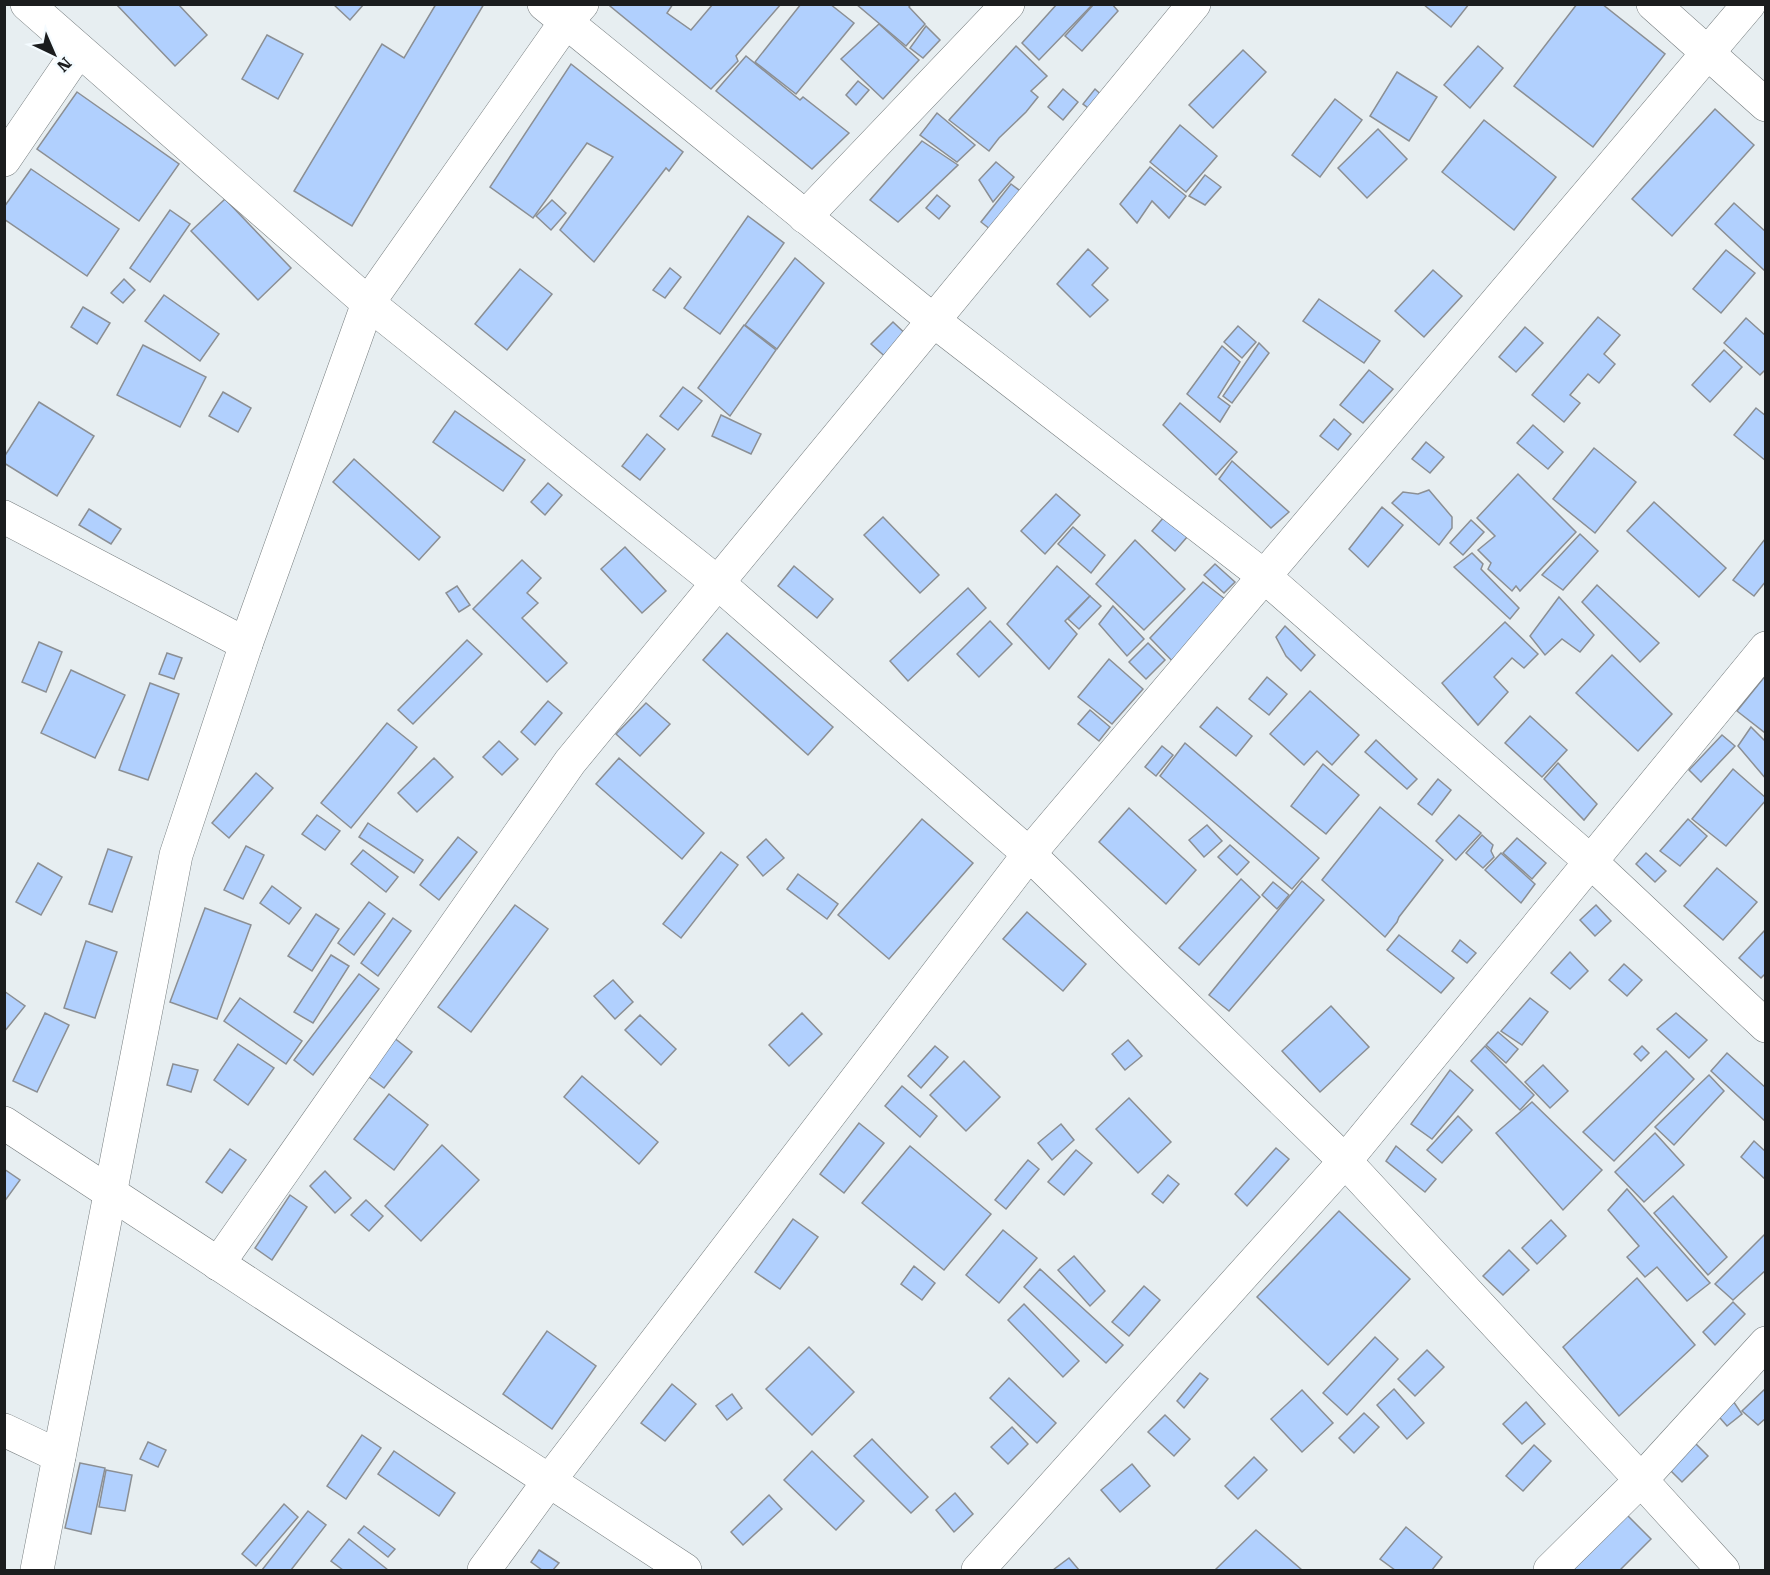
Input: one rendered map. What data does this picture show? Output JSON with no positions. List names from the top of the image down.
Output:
{
  "north": "bottom right"
}
